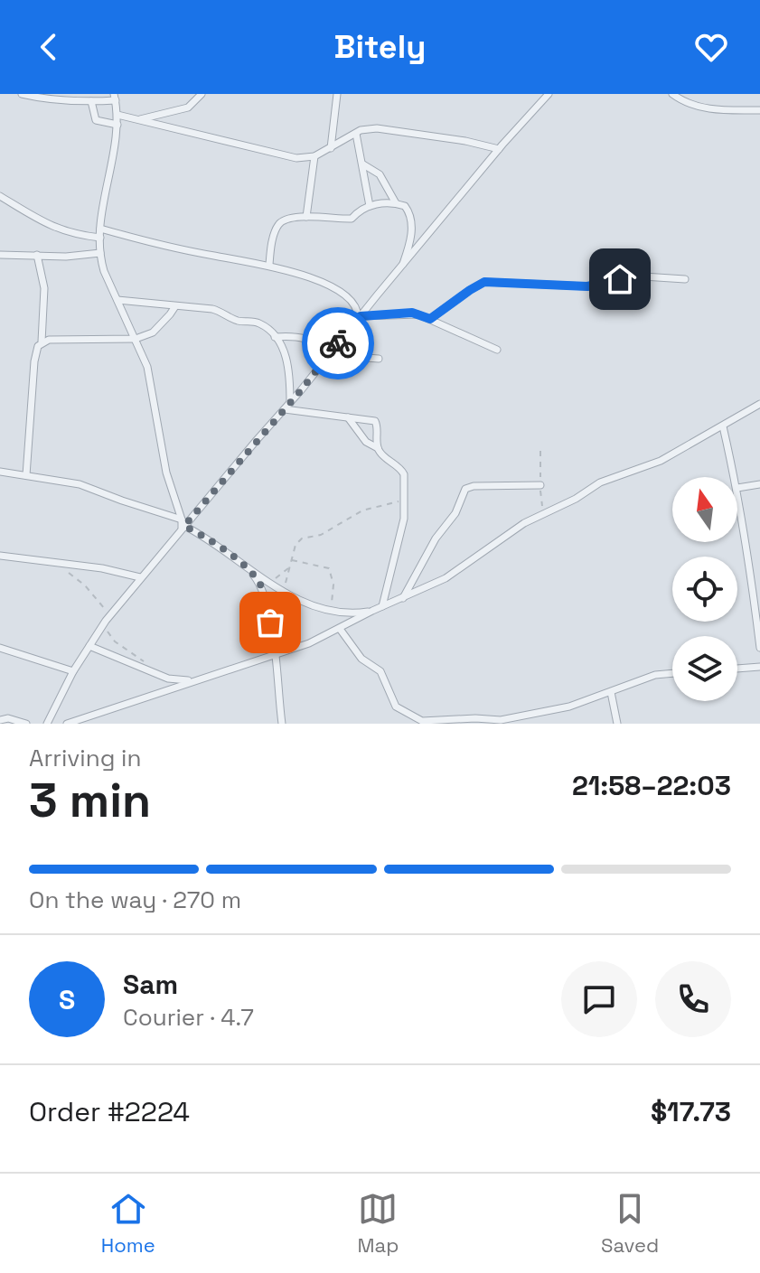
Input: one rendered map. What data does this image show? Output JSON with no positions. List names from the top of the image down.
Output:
{
  "north": "top",
  "page": {
    "header": "Bitely",
    "heading": ["3 min", "Arriving in", "21:58–22:03"],
    "panel": [
      "Sam",
      "Courier · 4.7",
      "Order #2224",
      "$17.73"
    ],
    "bar": "On the way · 270 m",
    "round": "S",
    "tabs": ["Home", "Map", "Saved"]
  }
}
